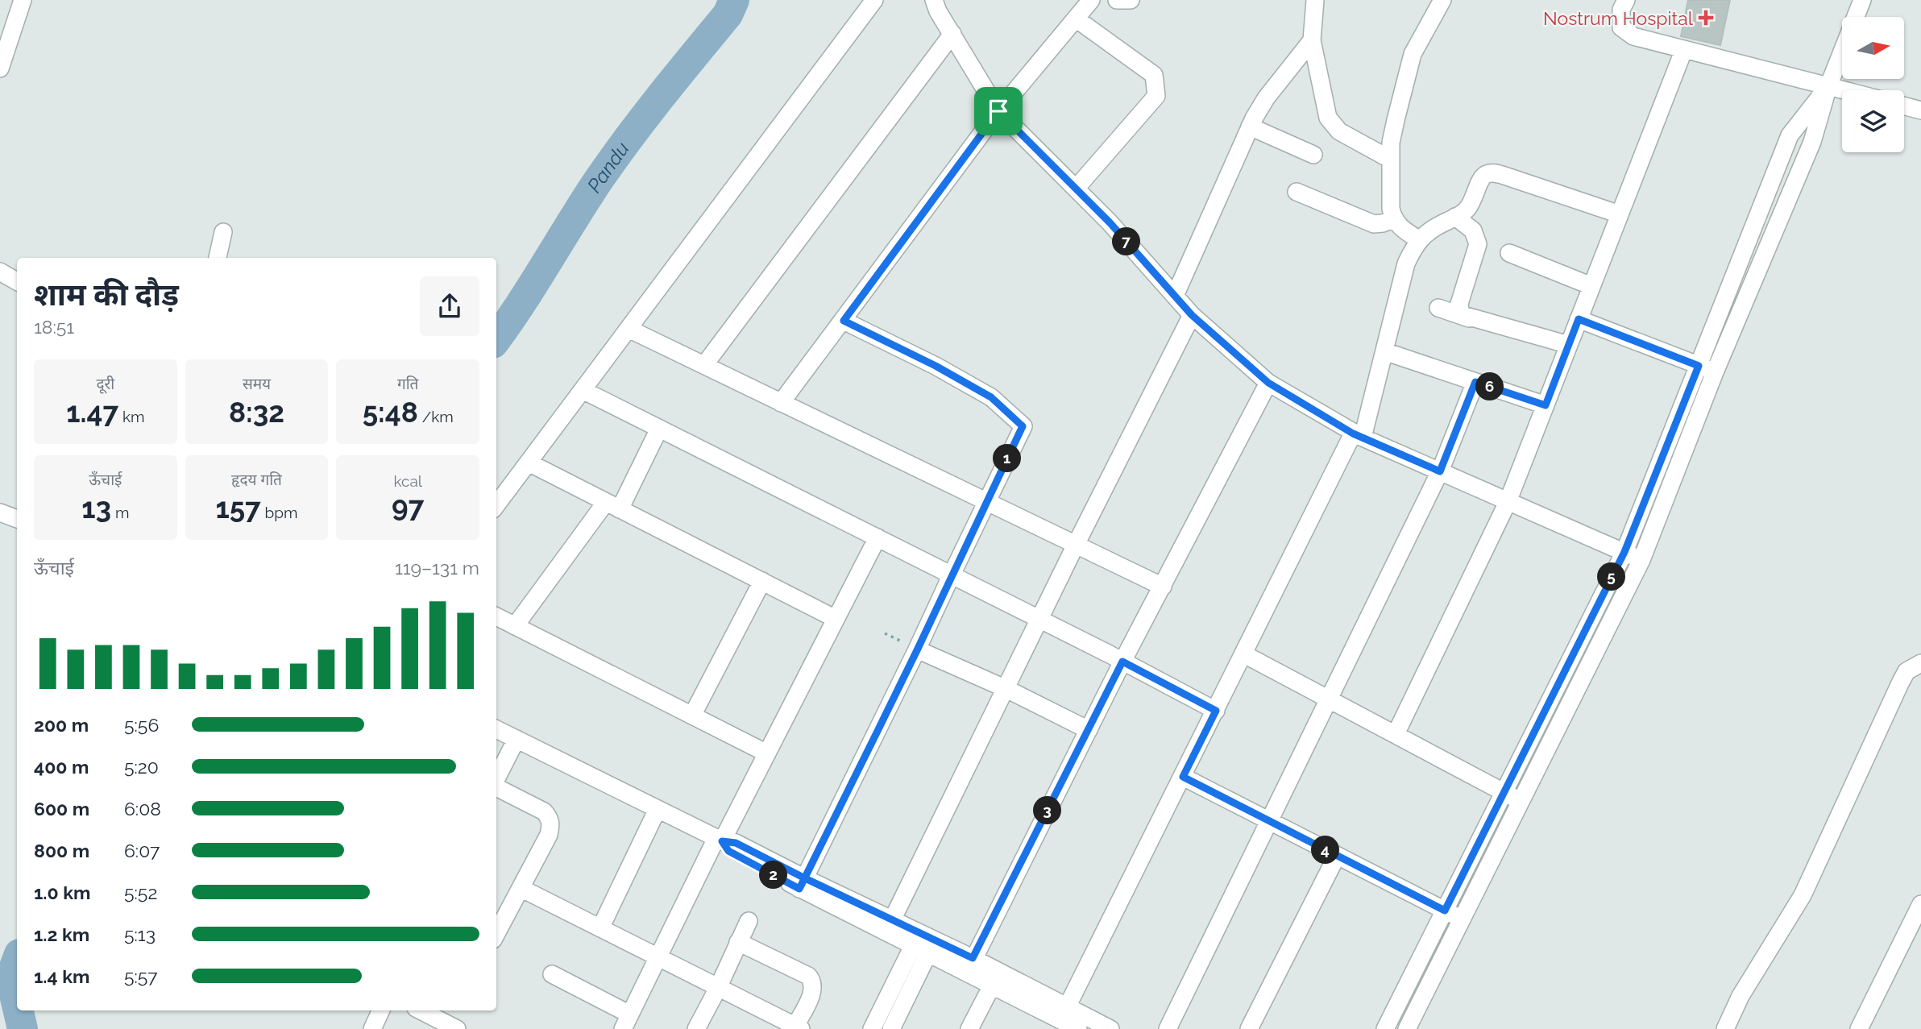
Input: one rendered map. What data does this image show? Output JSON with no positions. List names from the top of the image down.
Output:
{
  "water": ["Pandu"],
  "places": {
    "health": ["Nostrum Hospital"]
  },
  "north": "right",
  "page": {
    "pins": [
      "7",
      "6",
      "1",
      "5",
      "3",
      "4",
      "2"
    ],
    "heading": ["शाम की दौड़", "18:51"],
    "stats": [
      ["दूरी", "1.47 km"],
      ["समय", "8:32"],
      ["गति", "5:48 /km"],
      ["ऊँचाई", "13 m"],
      ["हृदय गति", "157 bpm"],
      ["kcal", "97"]
    ],
    "chart": ["ऊँचाई", "119–131 m"],
    "list": [
      {
        "name": "200 m",
        "note": "5:56"
      },
      {
        "name": "400 m",
        "note": "5:20"
      },
      {
        "name": "600 m",
        "note": "6:08"
      },
      {
        "name": "800 m",
        "note": "6:07"
      },
      {
        "name": "1.0 km",
        "note": "5:52"
      },
      {
        "name": "1.2 km",
        "note": "5:13"
      },
      {
        "name": "1.4 km",
        "note": "5:57"
      }
    ]
  }
}
